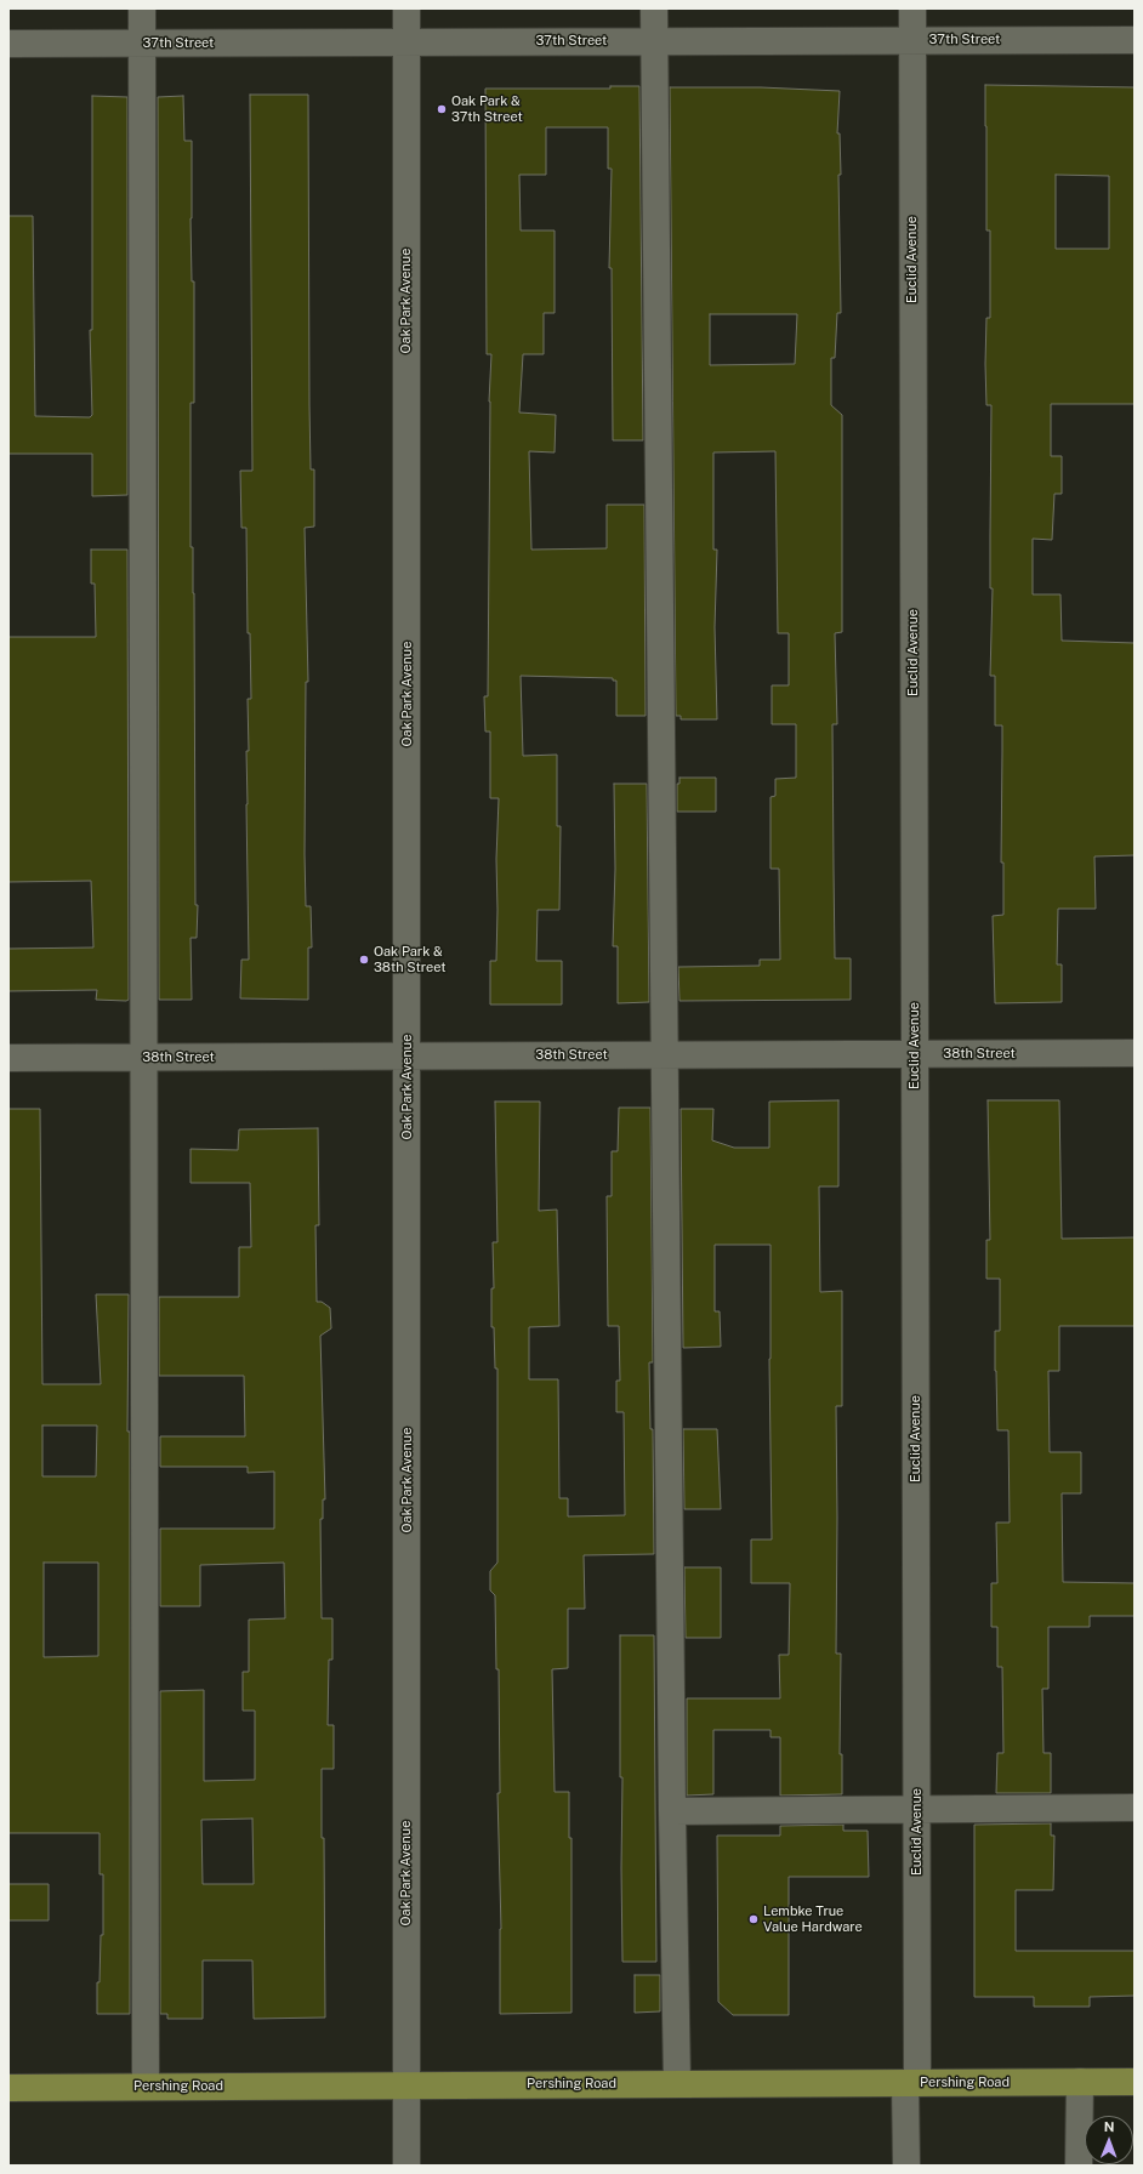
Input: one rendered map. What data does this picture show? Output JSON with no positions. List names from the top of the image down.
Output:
{
  "streets": {
    "main road": ["Pershing Road"],
    "street": [
      "37th Street",
      "Euclid Avenue",
      "Oak Park Avenue",
      "38th Street"
    ]
  },
  "crossings": [
    ["37th Street", "Euclid Avenue"],
    ["37th Street", "Oak Park Avenue"],
    ["Euclid Avenue", "38th Street"],
    ["Euclid Avenue", "Pershing Road"],
    ["Oak Park Avenue", "38th Street"],
    ["Oak Park Avenue", "Pershing Road"]
  ],
  "places": ["Oak Park & 37th Street", "Oak Park & 38th Street", "Lembke True Value Hardware"],
  "north": "top"
}
